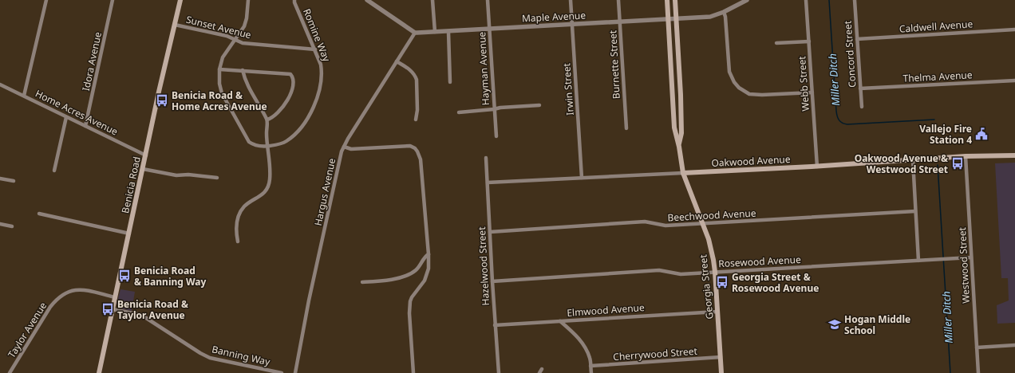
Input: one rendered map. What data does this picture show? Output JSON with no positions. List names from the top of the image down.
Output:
{
  "streets": {
    "main road": ["Oakwood Avenue", "Benicia Road", "Georgia Street"],
    "street": [
      "Maple Avenue",
      "Caldwell Avenue",
      "Sunset Avenue",
      "Romine Way",
      "Concord Street",
      "Idora Avenue",
      "Burnette Street",
      "Hayman Avenue",
      "Thelma Avenue",
      "Webb Street",
      "Irwin Street",
      "Home Acres Avenue",
      "Hargus Avenue",
      "Beechwood Avenue",
      "Rosewood Avenue",
      "Westwood Street",
      "Hazelwood Street",
      "Elmwood Avenue",
      "Taylor Avenue",
      "Cherrywood Street",
      "Banning Way"
    ]
  },
  "crossings": [
    ["Maple Avenue", "Burnette Street"],
    ["Maple Avenue", "Hayman Avenue"],
    ["Maple Avenue", "Irwin Street"],
    ["Maple Avenue", "Hargus Avenue"],
    ["Maple Avenue", "Georgia Street"],
    ["Caldwell Avenue", "Concord Street"],
    ["Sunset Avenue", "Romine Way"],
    ["Sunset Avenue", "Benicia Road"],
    ["Concord Street", "Thelma Avenue"],
    ["Idora Avenue", "Home Acres Avenue"],
    ["Webb Street", "Oakwood Avenue"],
    ["Irwin Street", "Oakwood Avenue"],
    ["Home Acres Avenue", "Benicia Road"],
    ["Oakwood Avenue", "Westwood Street"],
    ["Oakwood Avenue", "Hazelwood Street"],
    ["Oakwood Avenue", "Georgia Street"],
    ["Benicia Road", "Taylor Avenue"],
    ["Benicia Road", "Banning Way"],
    ["Beechwood Avenue", "Hazelwood Street"],
    ["Beechwood Avenue", "Georgia Street"],
    ["Rosewood Avenue", "Westwood Street"],
    ["Rosewood Avenue", "Hazelwood Street"],
    ["Rosewood Avenue", "Georgia Street"],
    ["Hazelwood Street", "Elmwood Avenue"],
    ["Georgia Street", "Elmwood Avenue"],
    ["Georgia Street", "Cherrywood Street"]
  ],
  "water": ["Miller Ditch"],
  "places": {
    "bus stop": [
      "Benicia Road & Home Acres Avenue",
      "Oakwood Avenue & Westwood Street",
      "Benicia Road & Banning Way",
      "Georgia Street & Rosewood Avenue",
      "Benicia Road & Taylor Avenue"
    ],
    "public building": ["Vallejo Fire Station 4"],
    "school or university": ["Hogan Middle School"]
  }
}
